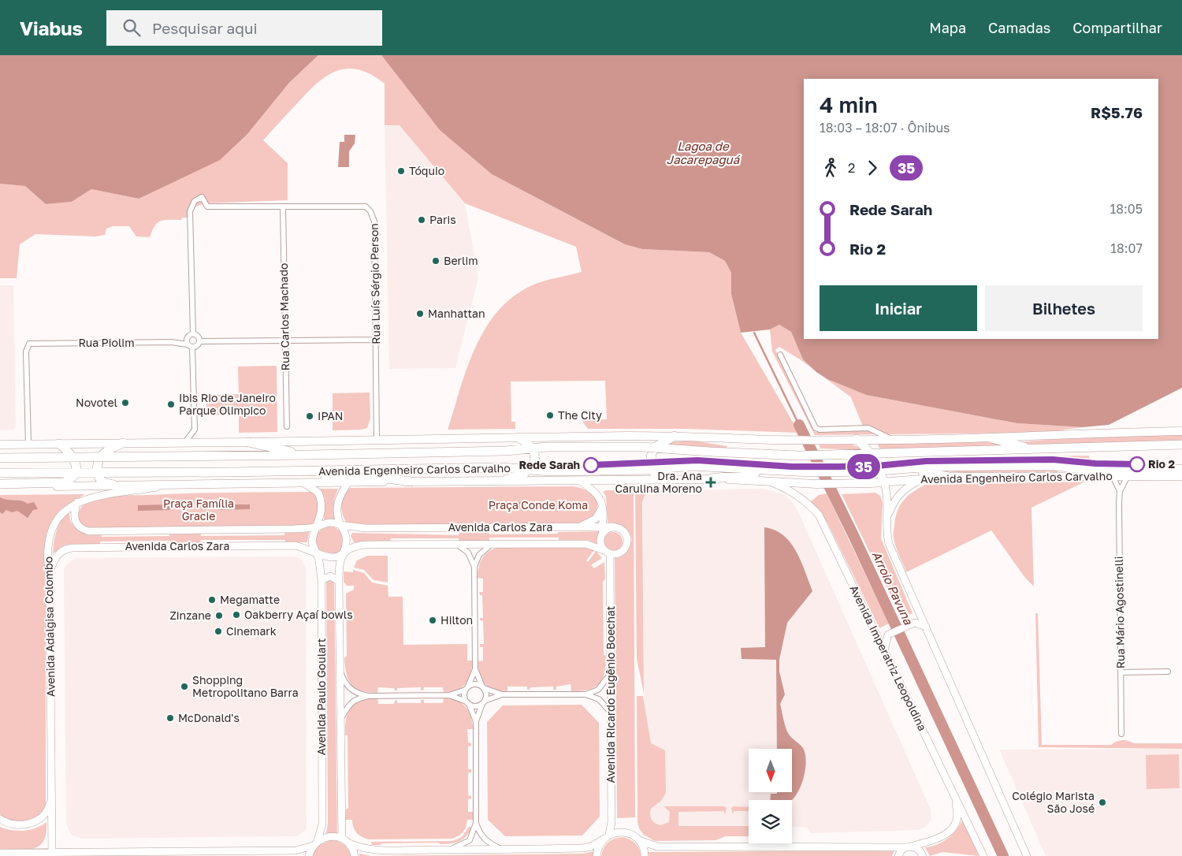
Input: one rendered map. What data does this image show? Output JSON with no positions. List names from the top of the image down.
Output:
{
  "streets": {
    "highway": ["Avenida Engenheiro Carlos Carvalho"],
    "street": [
      "Rua Luís Sérgio Person",
      "Rua Carlos Machado",
      "Rua Piolim",
      "Avenida Carlos Zara",
      "Rua Mário Agostinelli",
      "Avenida Adalgisa Colombo",
      "Avenida Imperatriz Leopoldina",
      "Avenida Ricardo Eugênio Boechat",
      "Avenida Paulo Goulart"
    ]
  },
  "crossings": [
    ["Rua Luís Sérgio Person", "Rua Carlos Machado"],
    ["Rua Luís Sérgio Person", "Rua Piolim"],
    ["Avenida Engenheiro Carlos Carvalho", "Rua Mário Agostinelli"],
    ["Avenida Engenheiro Carlos Carvalho", "Avenida Adalgisa Colombo"],
    ["Avenida Engenheiro Carlos Carvalho", "Avenida Imperatriz Leopoldina"],
    ["Avenida Carlos Zara", "Avenida Adalgisa Colombo"],
    ["Avenida Carlos Zara", "Avenida Ricardo Eugênio Boechat"],
    ["Avenida Carlos Zara", "Avenida Paulo Goulart"]
  ],
  "water": ["Lagoa de Jacarepaguá", "Arroio Pavuna"],
  "parks": ["Praça Família Gracie", "Praça Conde Koma"],
  "places": {
    "other": [
      "Tóquio",
      "Paris",
      "Berlim",
      "Manhattan",
      "Novotel",
      "Ibis Rio de Janeiro Parque Olimpico",
      "The City",
      "IPAN",
      "Rio 2",
      "Rede Sarah",
      "Megamatte",
      "Oakberry Açaí bowls",
      "Zinzane",
      "Hilton",
      "Cinemark",
      "Shopping Metropolitano Barra",
      "McDonald's",
      "Colégio Marista São José"
    ],
    "health": ["Dra. Ana Carulina Moreno"]
  },
  "lines": ["bus line 35"],
  "north": "bottom",
  "page": {
    "header": "Viabus",
    "search": "Pesquisar aqui",
    "nav": ["Mapa", "Camadas", "Compartilhar"],
    "on_map": "35",
    "heading": ["4 min", "18:03 – 18:07 · Ônibus", "R$5.76"],
    "legs": ["2", "35"],
    "list": [
      {
        "name": "Rede Sarah",
        "value": "18:05"
      },
      {
        "name": "Rio 2",
        "value": "18:07"
      }
    ],
    "buttons": ["Iniciar", "Bilhetes"]
  }
}
